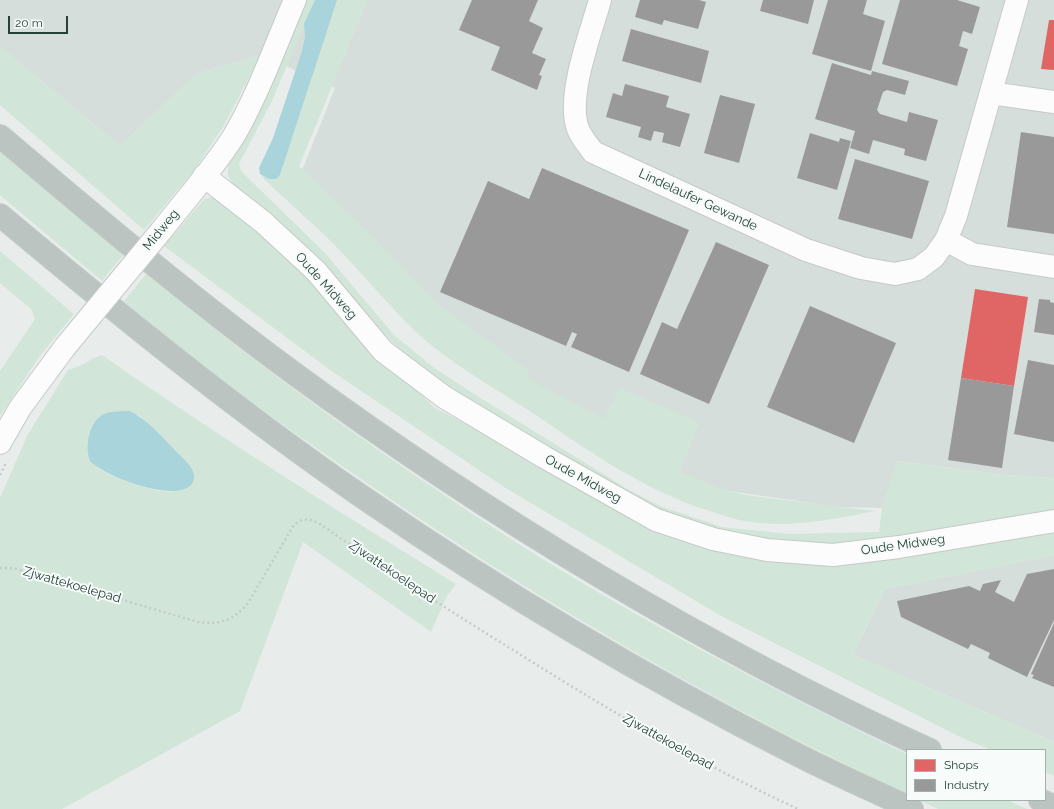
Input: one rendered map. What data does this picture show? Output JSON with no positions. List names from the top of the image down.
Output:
{
  "streets": {
    "street": ["Lindelaufer Gewande", "Midweg", "Oude Midweg"],
    "path": ["Zjwattekoelepad"]
  },
  "crossings": [
    ["Midweg", "Oude Midweg"]
  ],
  "legend": ["Shops", "Industry"],
  "scale_bar": "20 m"
}
